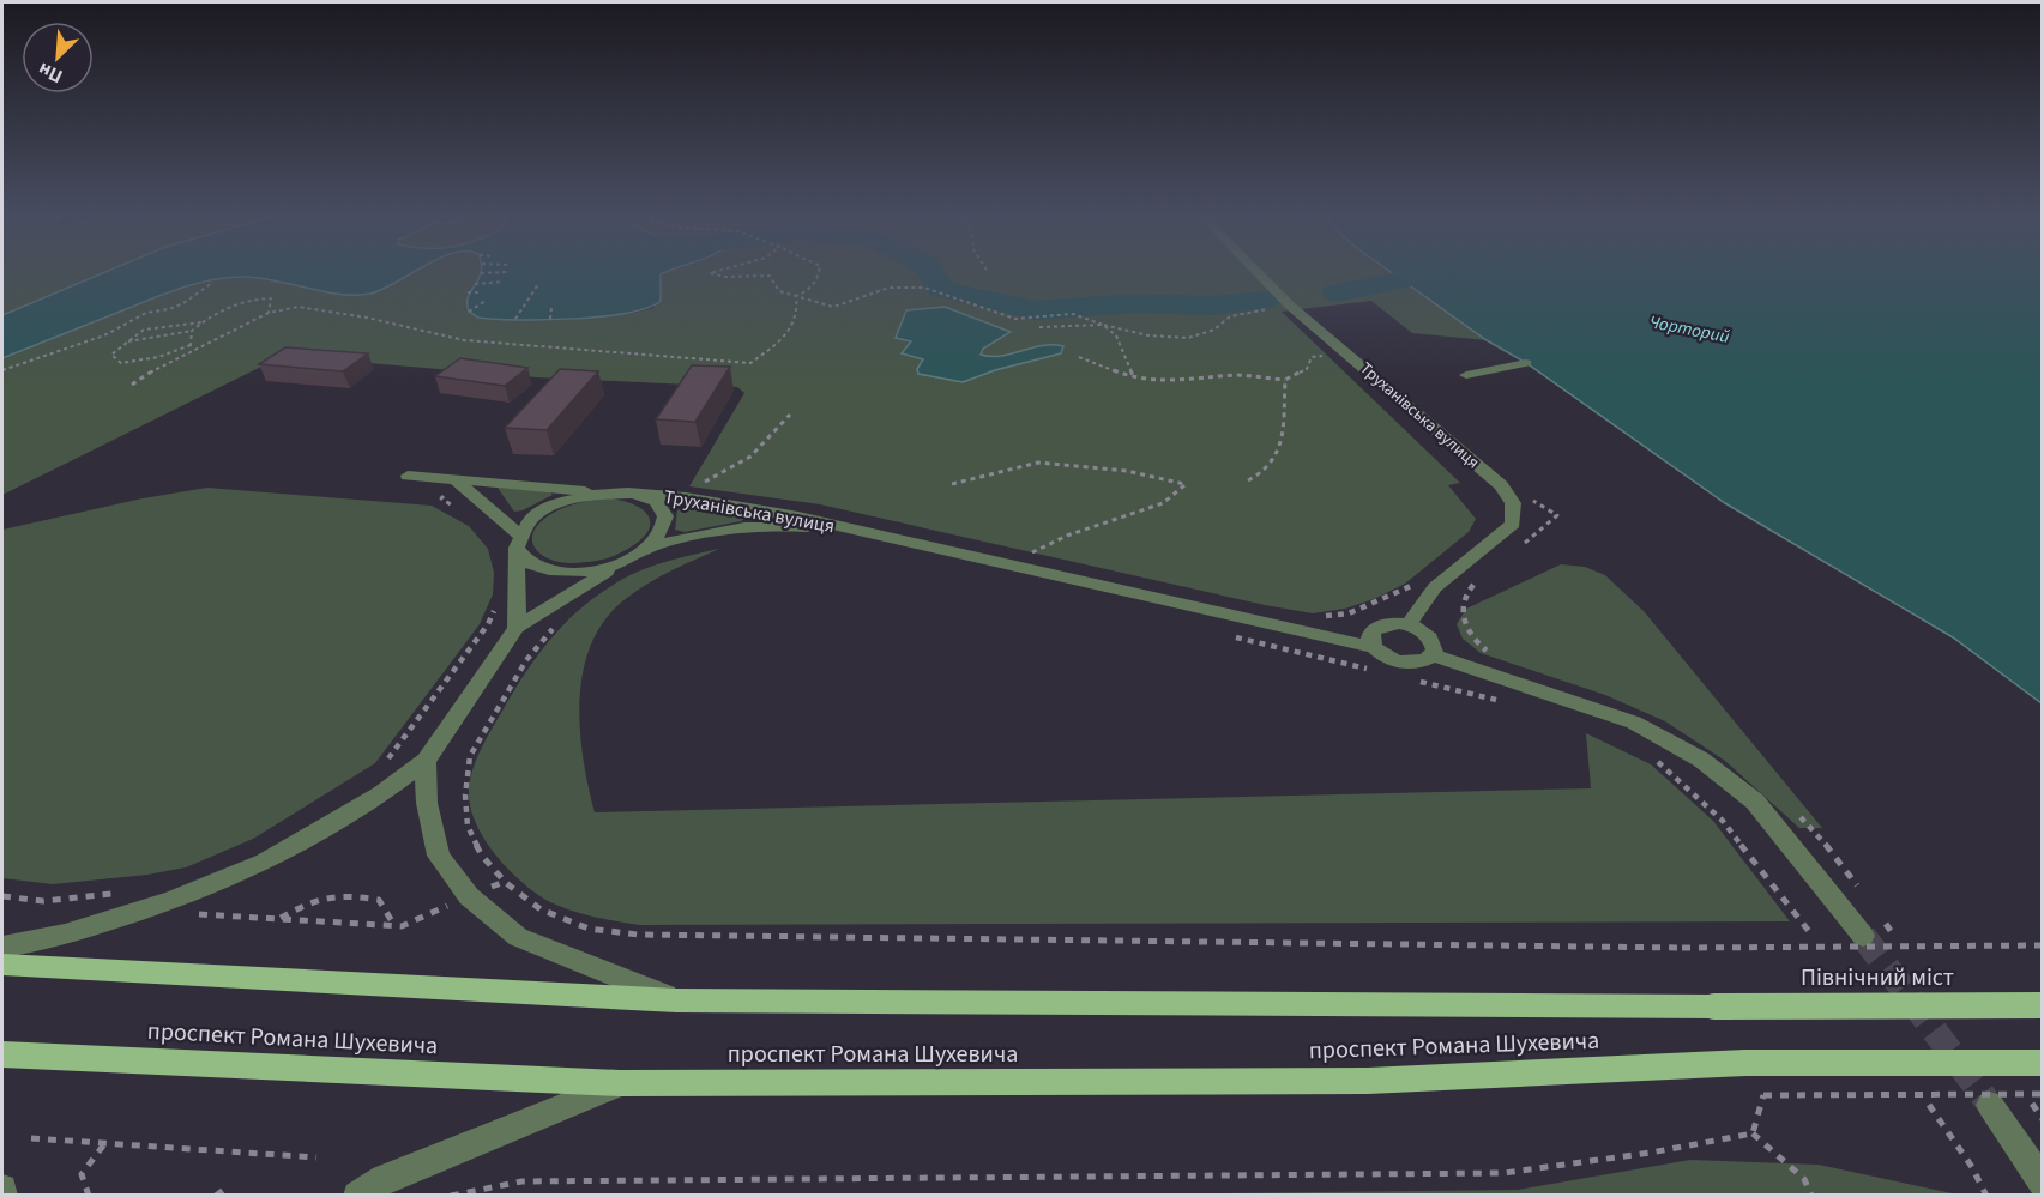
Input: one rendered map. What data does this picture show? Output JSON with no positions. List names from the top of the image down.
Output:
{
  "streets": {
    "main road": ["Північний міст", "проспект Романа Шухевича"],
    "street": ["Труханівська вулиця"]
  },
  "crossings": [
    ["Північний міст", "проспект Романа Шухевича"]
  ],
  "water": ["Чорторий"],
  "north": "bottom left"
}
